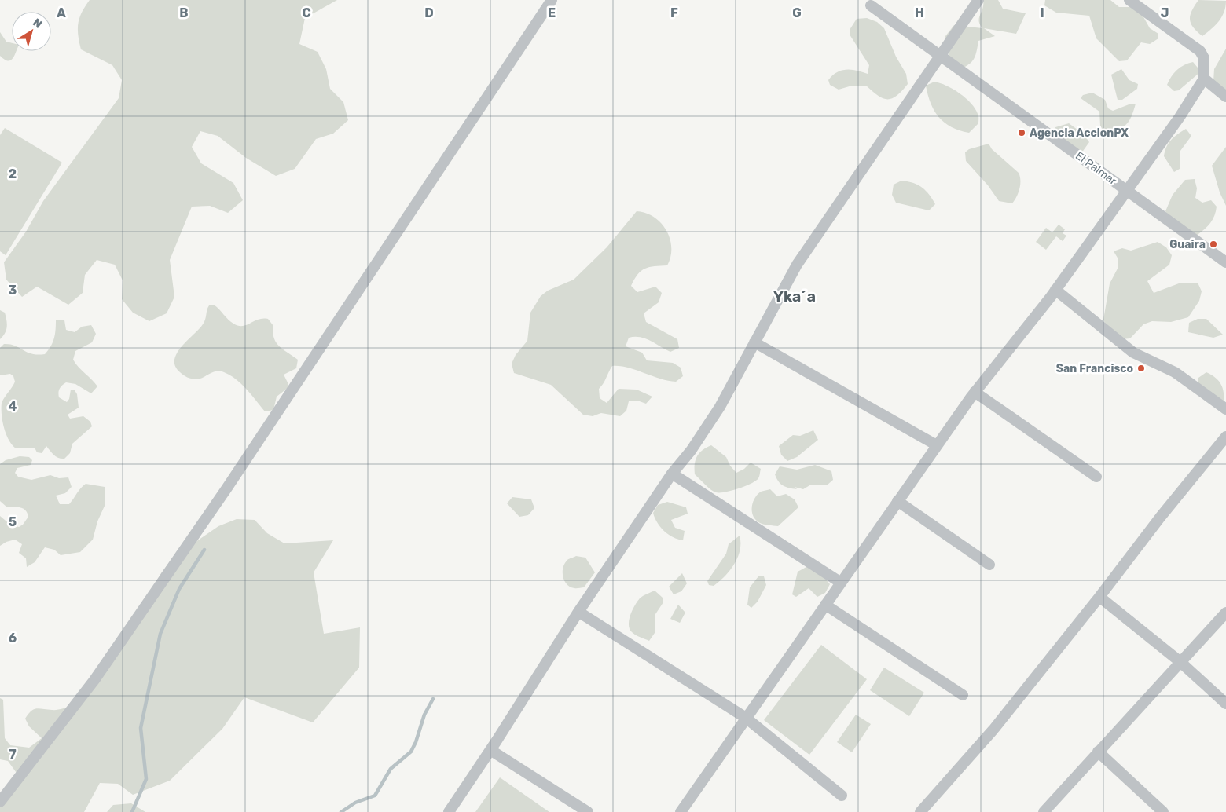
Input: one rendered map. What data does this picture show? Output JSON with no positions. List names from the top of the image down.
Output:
{
  "streets": {
    "street": ["El Palmar"]
  },
  "districts": ["Yka´a"],
  "places": ["Agencia AccionPX", "Guaira", "San Francisco"],
  "north": "top right",
  "grid": {
    "columns": [
      "A",
      "B",
      "C",
      "D",
      "E",
      "F",
      "G",
      "H",
      "I",
      "J"
    ],
    "rows": [
      "2",
      "3",
      "4",
      "5",
      "6",
      "7"
    ]
  }
}
